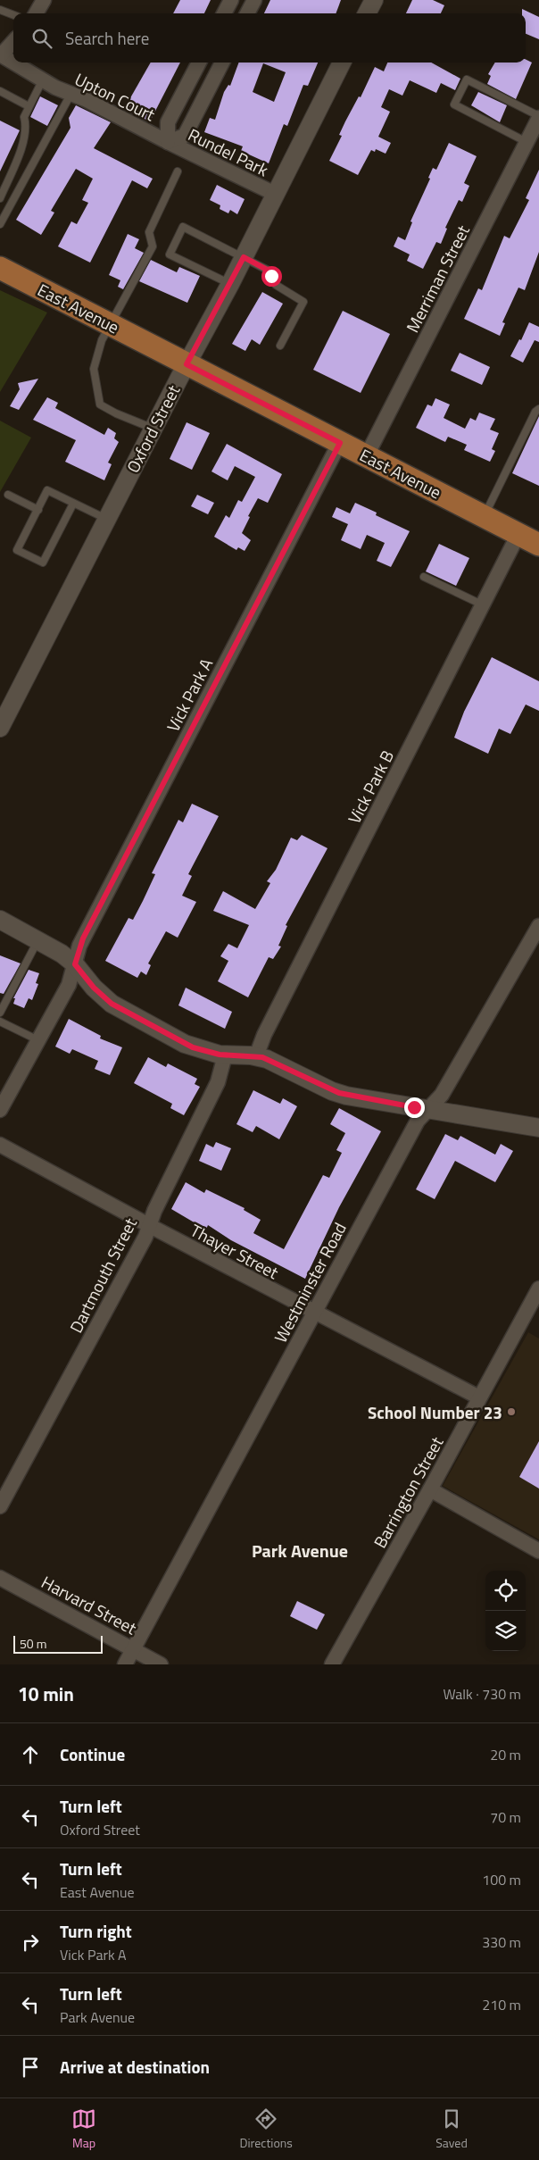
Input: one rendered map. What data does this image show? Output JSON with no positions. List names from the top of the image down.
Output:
{
  "streets": {
    "main road": ["East Avenue"],
    "street": [
      "Upton Court",
      "Rundel Park",
      "Merriman Street",
      "Oxford Street",
      "Vick Park A",
      "Vick Park B",
      "Thayer Street",
      "Dartmouth Street",
      "Westminster Road",
      "Barrington Street",
      "Harvard Street"
    ]
  },
  "crossings": [
    ["Upton Court", "Rundel Park"],
    ["Rundel Park", "Oxford Street"],
    ["Merriman Street", "East Avenue"],
    ["East Avenue", "Oxford Street"],
    ["East Avenue", "Vick Park A"],
    ["East Avenue", "Vick Park B"],
    ["Thayer Street", "Dartmouth Street"],
    ["Thayer Street", "Westminster Road"],
    ["Thayer Street", "Barrington Street"],
    ["Westminster Road", "Harvard Street"]
  ],
  "districts": ["Park Avenue"],
  "places": ["School Number 23"],
  "scale_bar": "50 m",
  "page": {
    "search": "Search here",
    "scale": "50 m",
    "heading": ["10 min", "Walk · 730 m"],
    "list": [
      ["Continue", "20 m"],
      ["Turn left", "Oxford Street", "70 m"],
      ["Turn left", "East Avenue", "100 m"],
      ["Turn right", "Vick Park A", "330 m"],
      ["Turn left", "Park Avenue", "210 m"],
      "Arrive at destination"
    ],
    "nav": ["Map", "Directions", "Saved"]
  }
}
